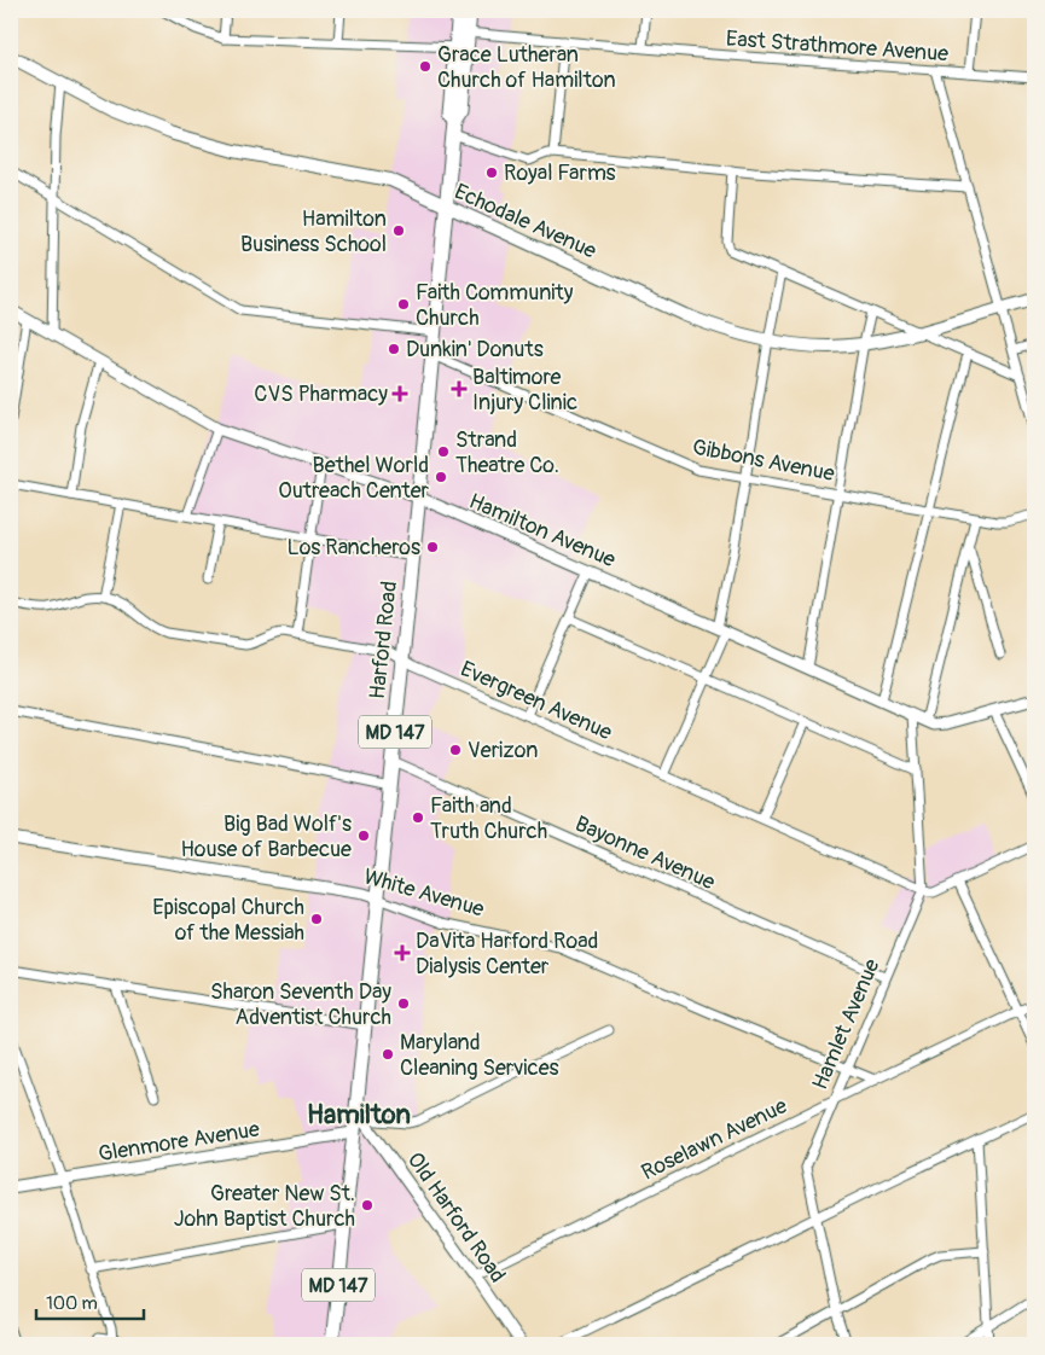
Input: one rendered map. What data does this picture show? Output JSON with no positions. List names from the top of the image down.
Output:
{
  "streets": {
    "main road": ["Echodale Avenue", "Harford Road", "MD 147"],
    "street": [
      "East Strathmore Avenue",
      "Gibbons Avenue",
      "Hamilton Avenue",
      "Evergreen Avenue",
      "Bayonne Avenue",
      "White Avenue",
      "Hamlet Avenue",
      "Roselawn Avenue",
      "Glenmore Avenue",
      "Old Harford Road"
    ]
  },
  "crossings": [
    ["East Strathmore Avenue", "Harford Road"],
    ["Echodale Avenue", "Harford Road"],
    ["Gibbons Avenue", "Harford Road"],
    ["Hamilton Avenue", "Harford Road"],
    ["Hamilton Avenue", "Hamlet Avenue"],
    ["Harford Road", "Evergreen Avenue"],
    ["Harford Road", "Bayonne Avenue"],
    ["Harford Road", "White Avenue"],
    ["Harford Road", "Glenmore Avenue"],
    ["Harford Road", "Old Harford Road"],
    ["Evergreen Avenue", "Hamlet Avenue"],
    ["Bayonne Avenue", "Hamlet Avenue"],
    ["White Avenue", "Hamlet Avenue"],
    ["White Avenue", "Roselawn Avenue"],
    ["Hamlet Avenue", "Roselawn Avenue"],
    ["Roselawn Avenue", "Old Harford Road"]
  ],
  "districts": ["Hamilton"],
  "places": {
    "other": [
      "Grace Lutheran Church of Hamilton",
      "Royal Farms",
      "Hamilton Business School",
      "Faith Community Church",
      "Dunkin' Donuts",
      "Strand Theatre Co.",
      "Bethel World Outreach Center",
      "Los Rancheros",
      "Verizon",
      "Faith and Truth Church",
      "Big Bad Wolf's House of Barbecue",
      "Episcopal Church of the Messiah",
      "Sharon Seventh Day Adventist Church",
      "Maryland Cleaning Services",
      "Greater New St. John Baptist Church"
    ],
    "health": ["Baltimore Injury Clinic", "CVS Pharmacy", "DaVita Harford Road Dialysis Center"]
  },
  "scale_bar": "100 m"
}
